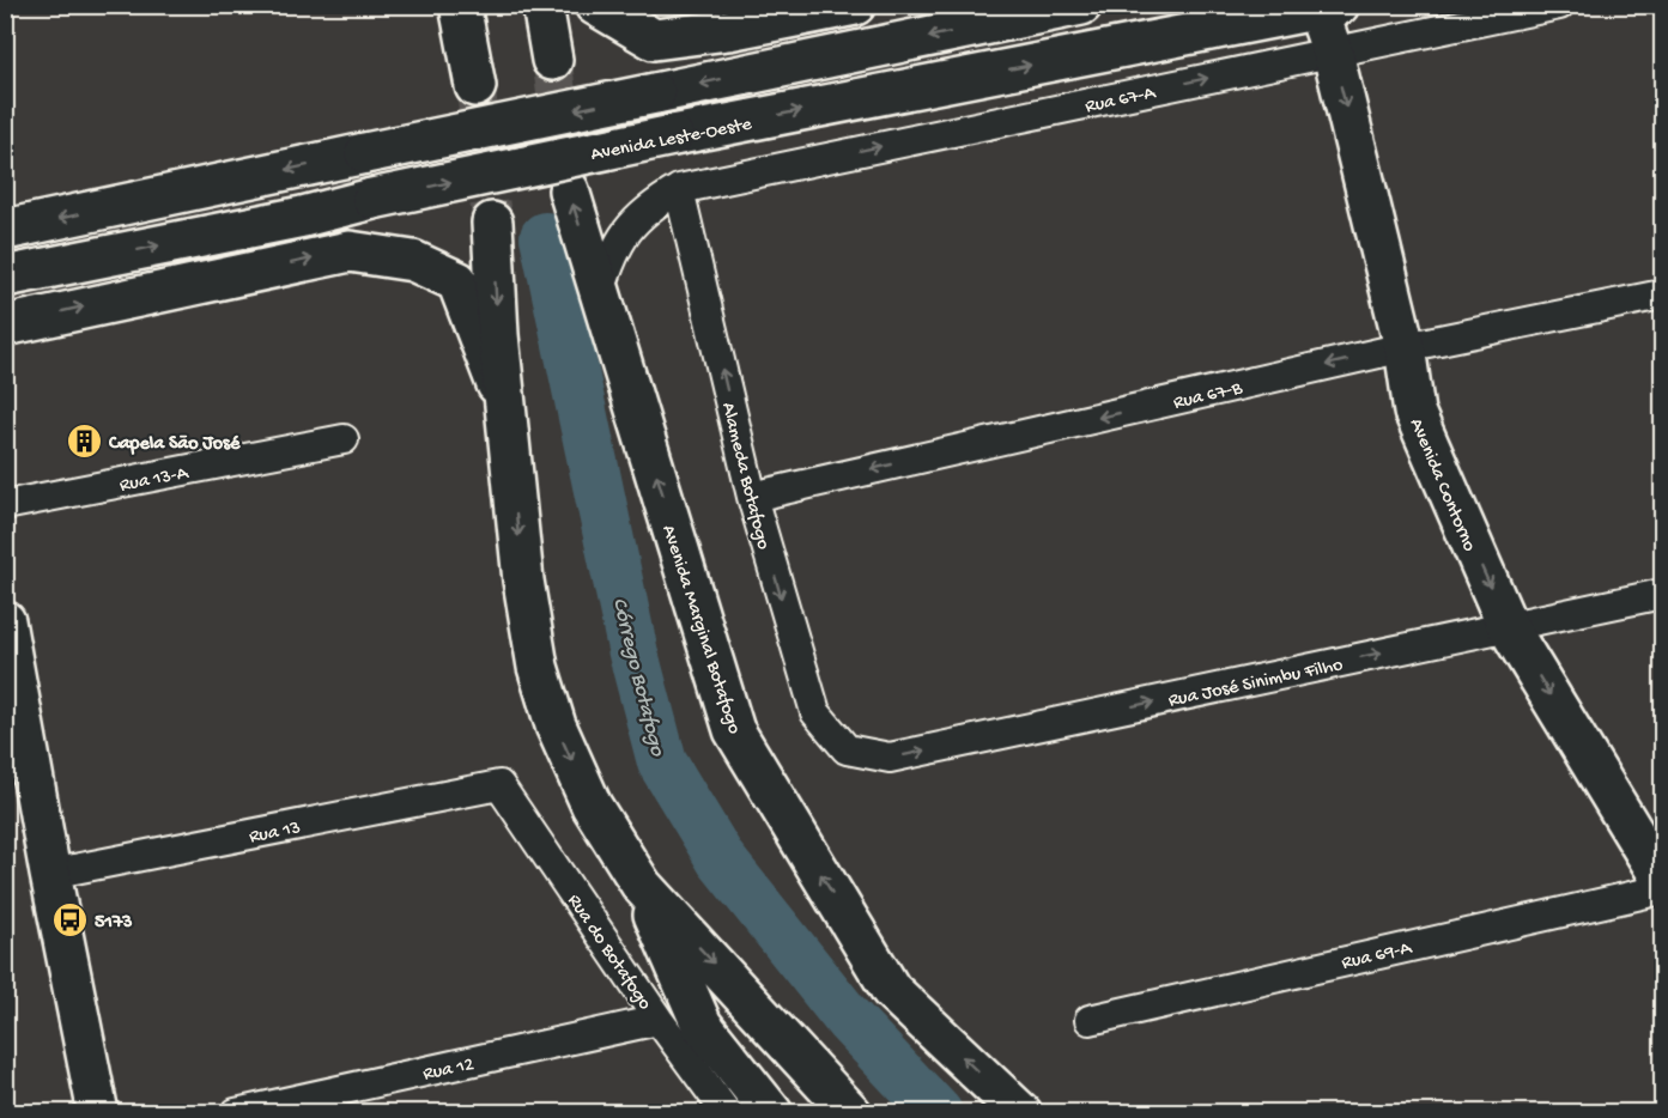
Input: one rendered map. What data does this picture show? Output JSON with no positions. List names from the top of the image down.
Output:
{
  "streets": {
    "main road": ["Avenida Leste-Oeste", "Avenida Contorno", "Avenida Marginal Botafogo"],
    "street": [
      "Rua 67-A",
      "Rua 67-B",
      "Alameda Botafogo",
      "Rua 13-A",
      "Rua José Sinimbu Filho",
      "Rua 13",
      "Rua do Botafogo",
      "Rua 69-A",
      "Rua 12"
    ]
  },
  "crossings": [
    ["Rua 67-A", "Alameda Botafogo"],
    ["Rua 67-A", "Avenida Contorno"],
    ["Rua 67-A", "Avenida Marginal Botafogo"],
    ["Avenida Leste-Oeste", "Avenida Contorno"],
    ["Rua 67-B", "Alameda Botafogo"],
    ["Rua 67-B", "Avenida Contorno"],
    ["Alameda Botafogo", "Rua José Sinimbu Filho"],
    ["Avenida Contorno", "Rua José Sinimbu Filho"],
    ["Rua 13", "Rua do Botafogo"],
    ["Rua do Botafogo", "Rua 12"]
  ],
  "one_way": [
    "Rua 67-A",
    "Rua 67-B",
    "Avenida Contorno",
    "Rua José Sinimbu Filho"
  ],
  "water": ["Córrego Botafogo"],
  "places": {
    "building": ["Capela São José"],
    "bus stop": ["5173"]
  }
}
